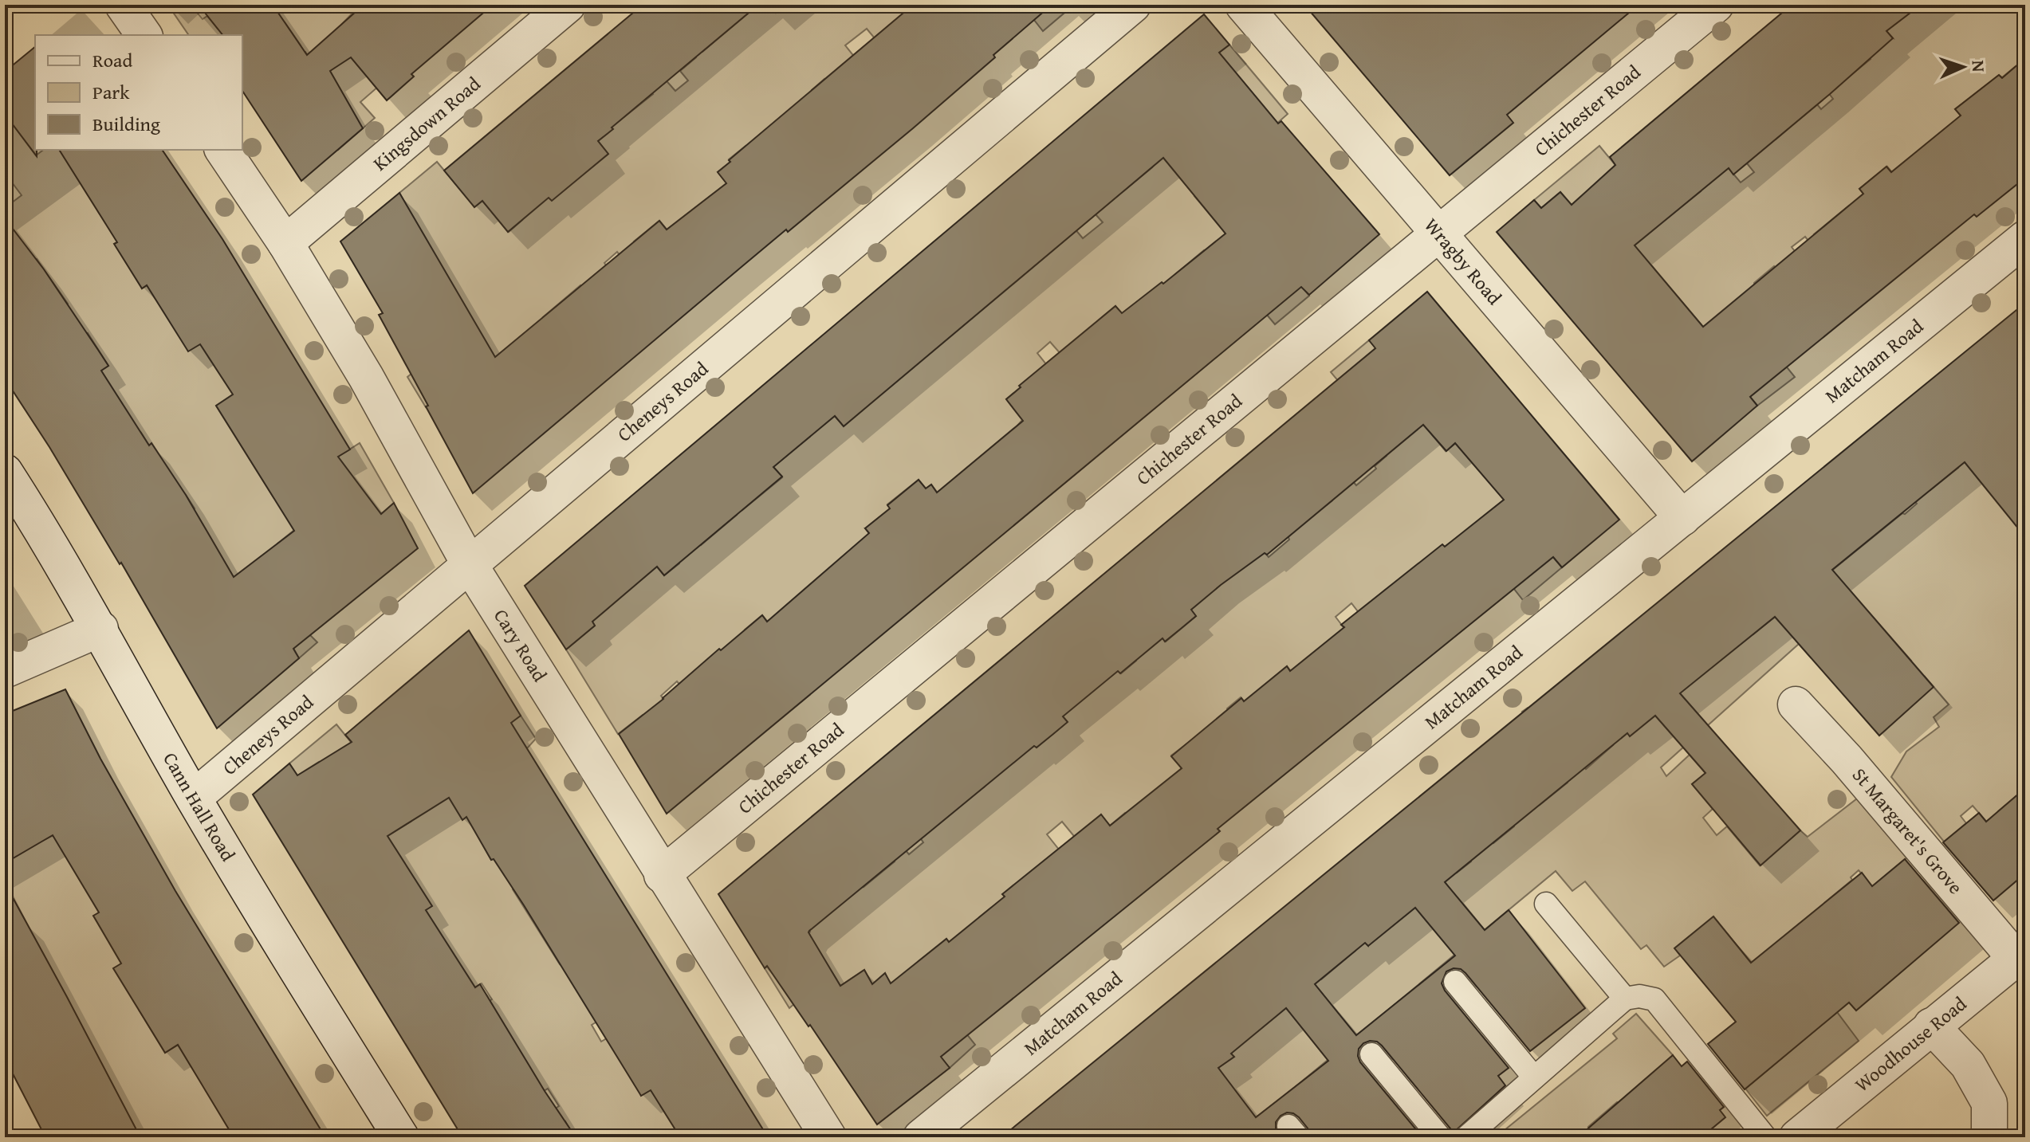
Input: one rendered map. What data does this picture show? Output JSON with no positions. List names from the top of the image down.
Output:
{
  "streets": {
    "street": [
      "Chichester Road",
      "Kingsdown Road",
      "Wragby Road",
      "Matcham Road",
      "Cheneys Road",
      "Cary Road",
      "Cann Hall Road",
      "St Margaret's Grove",
      "Woodhouse Road"
    ]
  },
  "crossings": [
    ["Chichester Road", "Wragby Road"],
    ["Chichester Road", "Cary Road"],
    ["Kingsdown Road", "Cary Road"],
    ["Wragby Road", "Matcham Road"],
    ["Cheneys Road", "Cary Road"],
    ["Cheneys Road", "Cann Hall Road"],
    ["St Margaret's Grove", "Woodhouse Road"]
  ],
  "legend": ["Road", "Park", "Building"],
  "north": "right"
}
